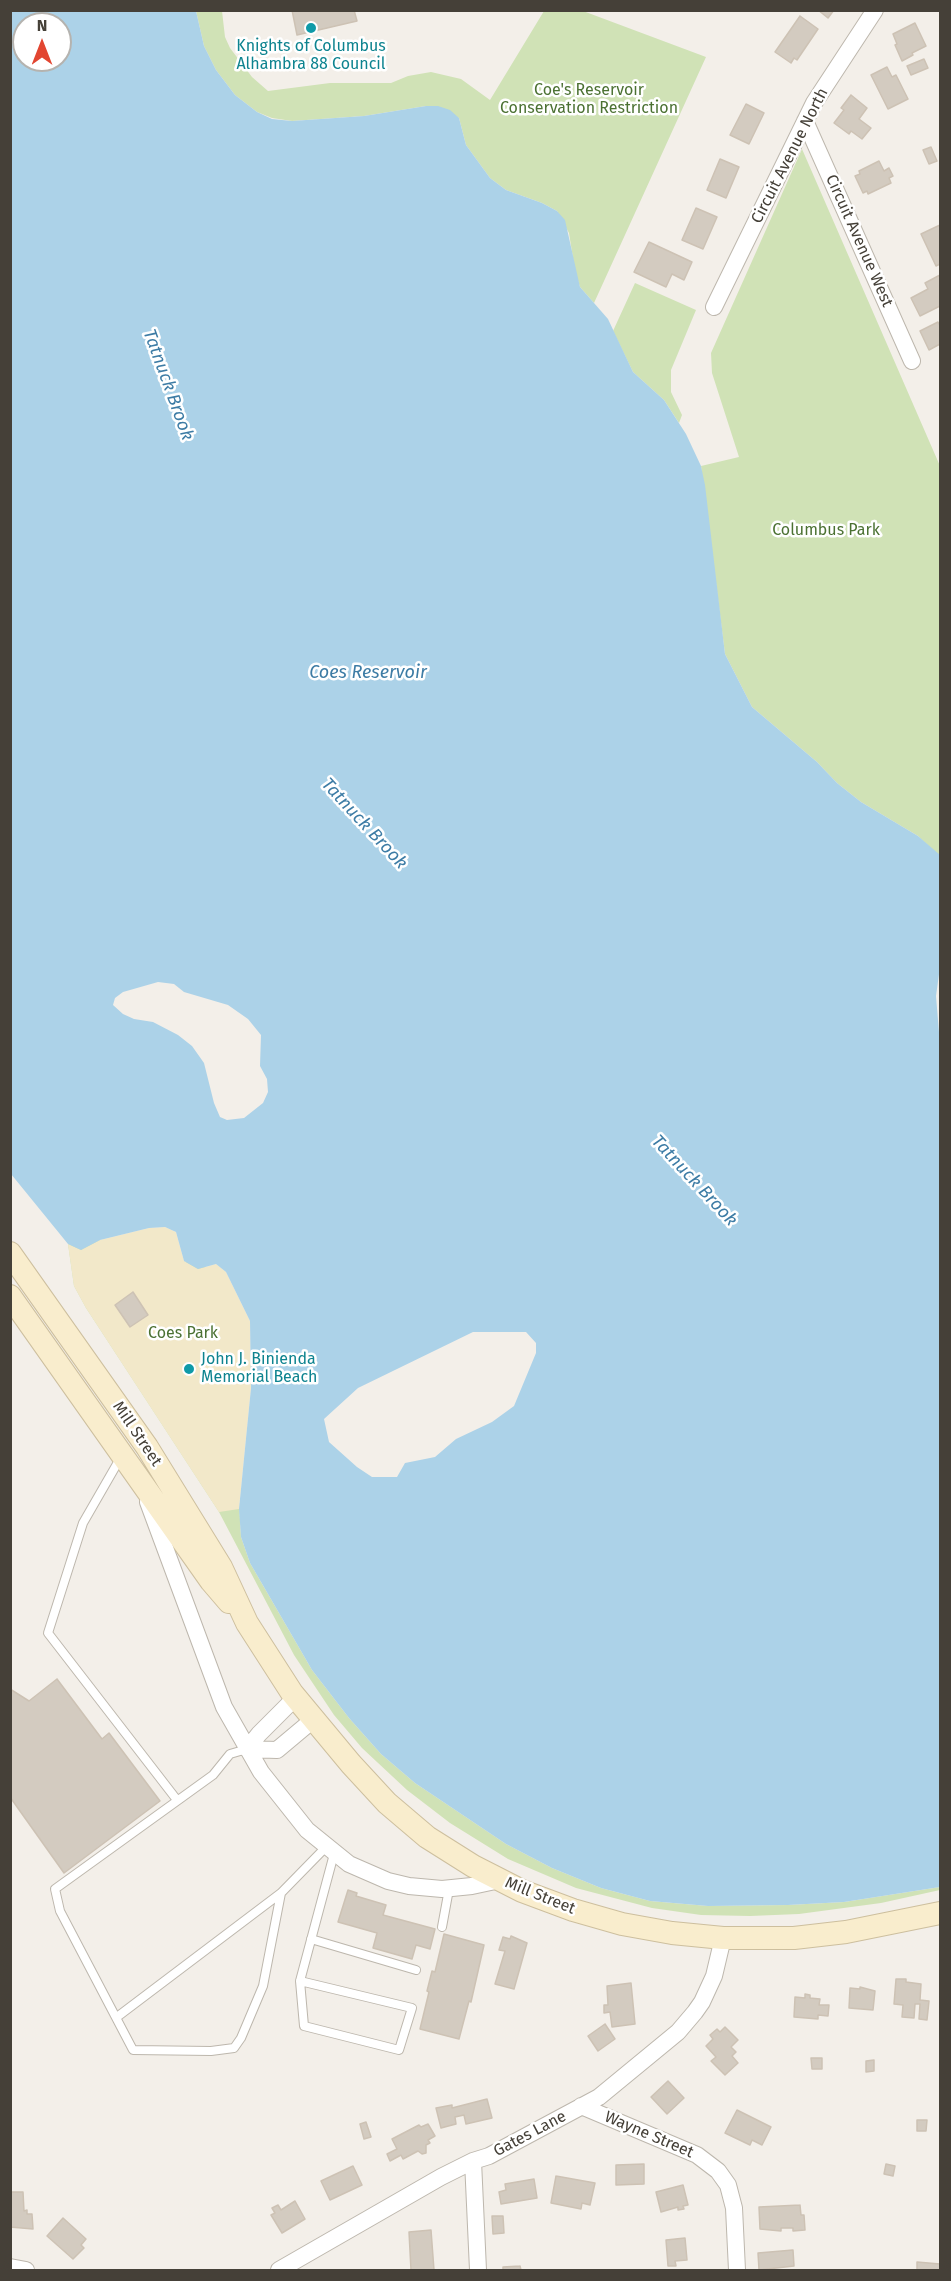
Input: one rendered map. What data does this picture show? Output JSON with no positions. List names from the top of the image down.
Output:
{
  "streets": {
    "main road": ["Mill Street"],
    "street": [
      "Circuit Avenue North",
      "Circuit Avenue West",
      "Gates Lane",
      "Wayne Street"
    ]
  },
  "crossings": [
    ["Circuit Avenue North", "Circuit Avenue West"],
    ["Mill Street", "Gates Lane"],
    ["Gates Lane", "Wayne Street"]
  ],
  "water": ["Tatnuck Brook", "Coes Reservoir"],
  "parks": ["Coe's Reservoir Conservation Restriction", "Columbus Park", "Coes Park"],
  "places": ["Knights of Columbus Alhambra 88 Council", "John J. Binienda Memorial Beach"],
  "north": "top"
}
